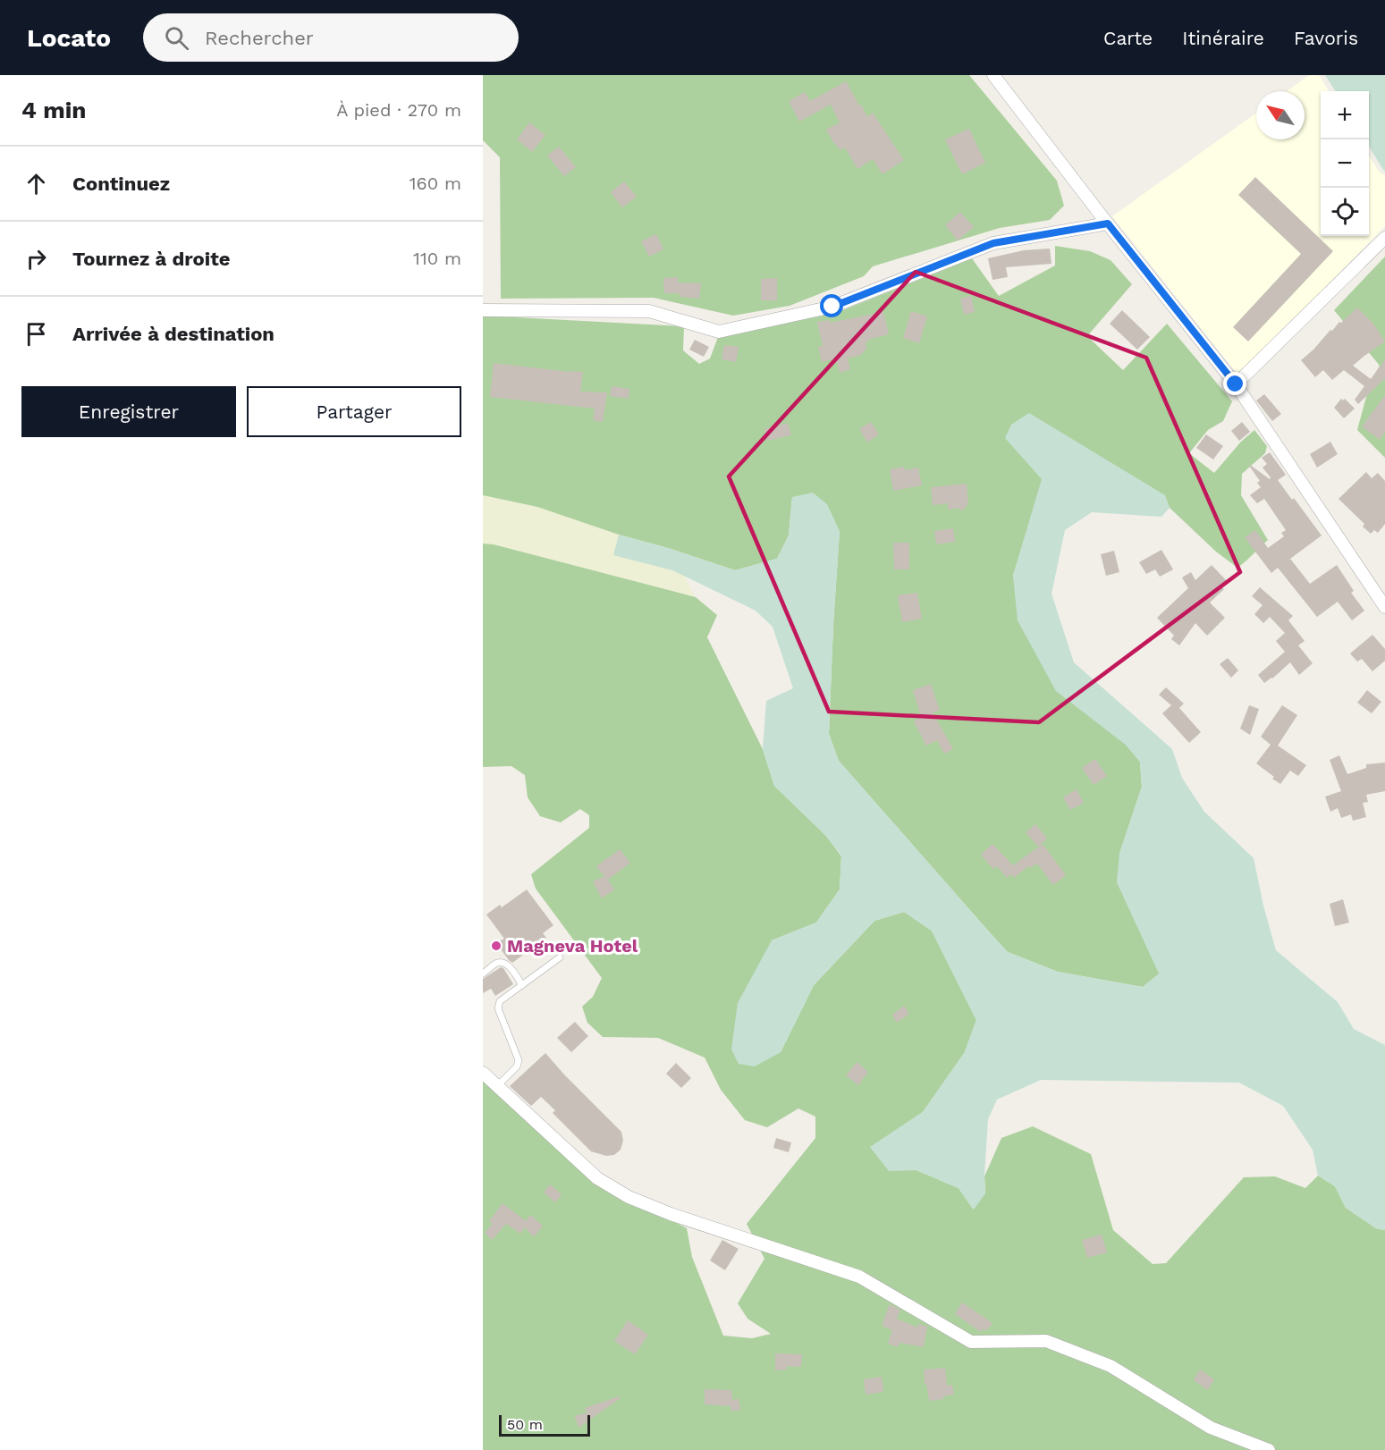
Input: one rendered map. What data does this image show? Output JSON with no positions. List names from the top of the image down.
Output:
{
  "places": ["Magneva Hotel"],
  "scale_bar": "50 m",
  "north": "top left",
  "page": {
    "header": "Locato",
    "search": "Rechercher",
    "nav": ["Carte", "Itinéraire", "Favoris"],
    "heading": ["4 min", "À pied · 270 m"],
    "map_buttons": ["+", "−"],
    "list": [
      ["Continuez", "160 m"],
      ["Tournez à droite", "110 m"],
      "Arrivée à destination"
    ],
    "buttons": ["Enregistrer", "Partager"],
    "scale": "50 m"
  }
}
